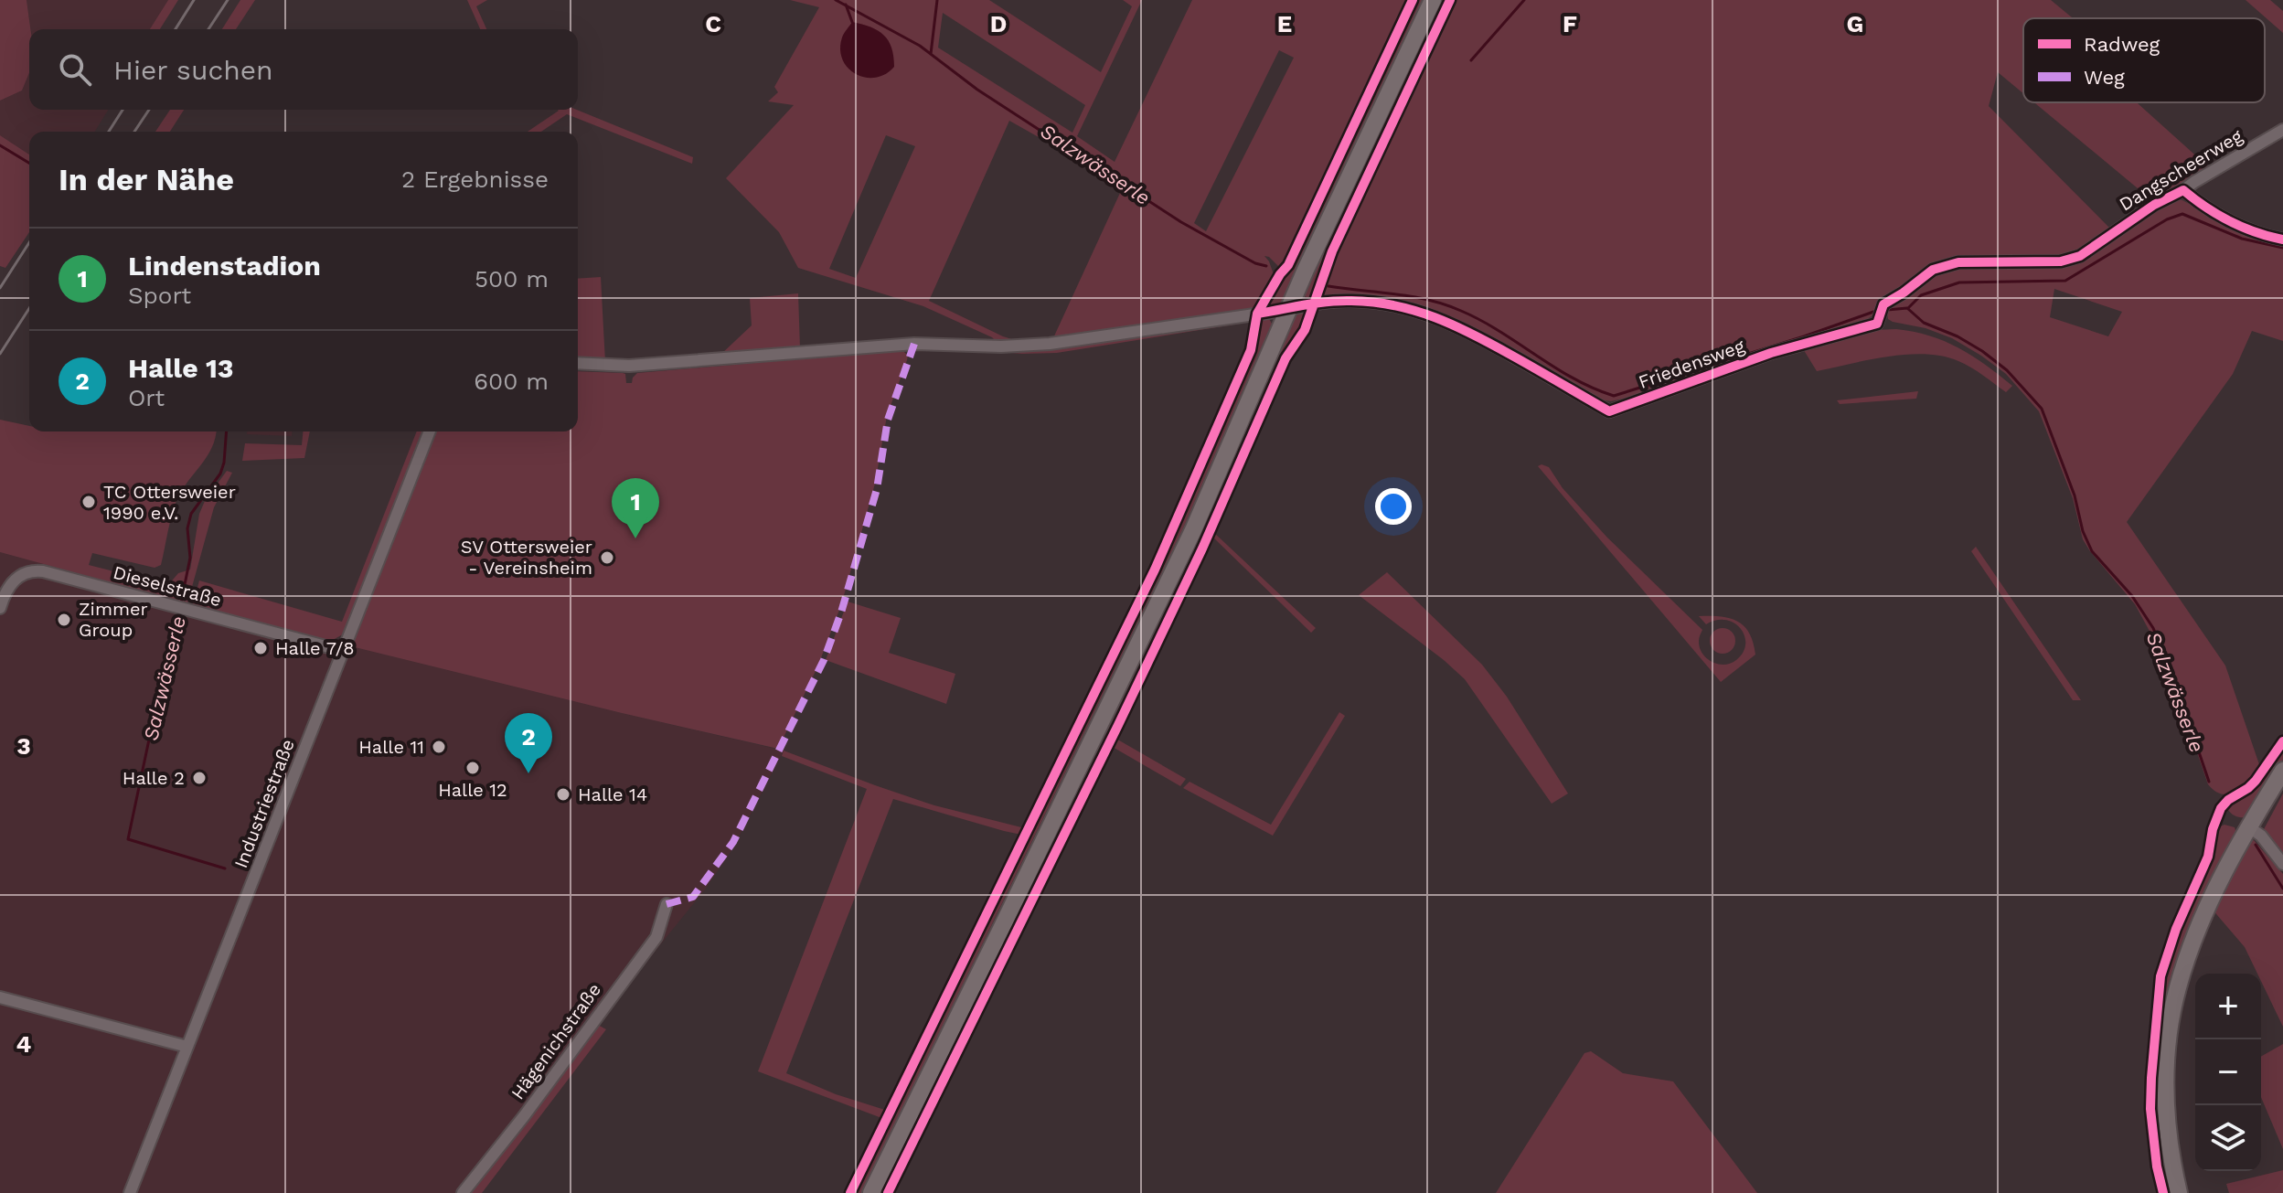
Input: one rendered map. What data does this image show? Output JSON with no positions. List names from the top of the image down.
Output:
{
  "streets": {
    "street": [
      "Dangscheerweg",
      "Friedensweg",
      "Dieselstraße",
      "Industriestraße",
      "Hägenichstraße"
    ]
  },
  "crossings": [
    ["Dangscheerweg", "Friedensweg"],
    ["Dieselstraße", "Industriestraße"]
  ],
  "water": ["Salzwässerle"],
  "places": [
    "TC Ottersweier 1990 e.V.",
    "SV Ottersweier - Vereinsheim",
    "Zimmer Group",
    "Halle 7/8",
    "Halle 11",
    "Halle 12",
    "Halle 2",
    "Halle 14"
  ],
  "legend": ["Radweg", "Weg"],
  "page": {
    "search": "Hier suchen",
    "heading": ["In der Nähe", "2 Ergebnisse"],
    "list": [
      {
        "mark": "1",
        "name": "Lindenstadion",
        "note": "Sport",
        "value": "500 m"
      },
      {
        "mark": "2",
        "name": "Halle 13",
        "note": "Ort",
        "value": "600 m"
      }
    ],
    "pins": ["1", "2"],
    "map_buttons": ["+", "−"]
  },
  "grid": {
    "columns": [
      "C",
      "D",
      "E",
      "F",
      "G"
    ],
    "rows": ["3", "4"]
  }
}
